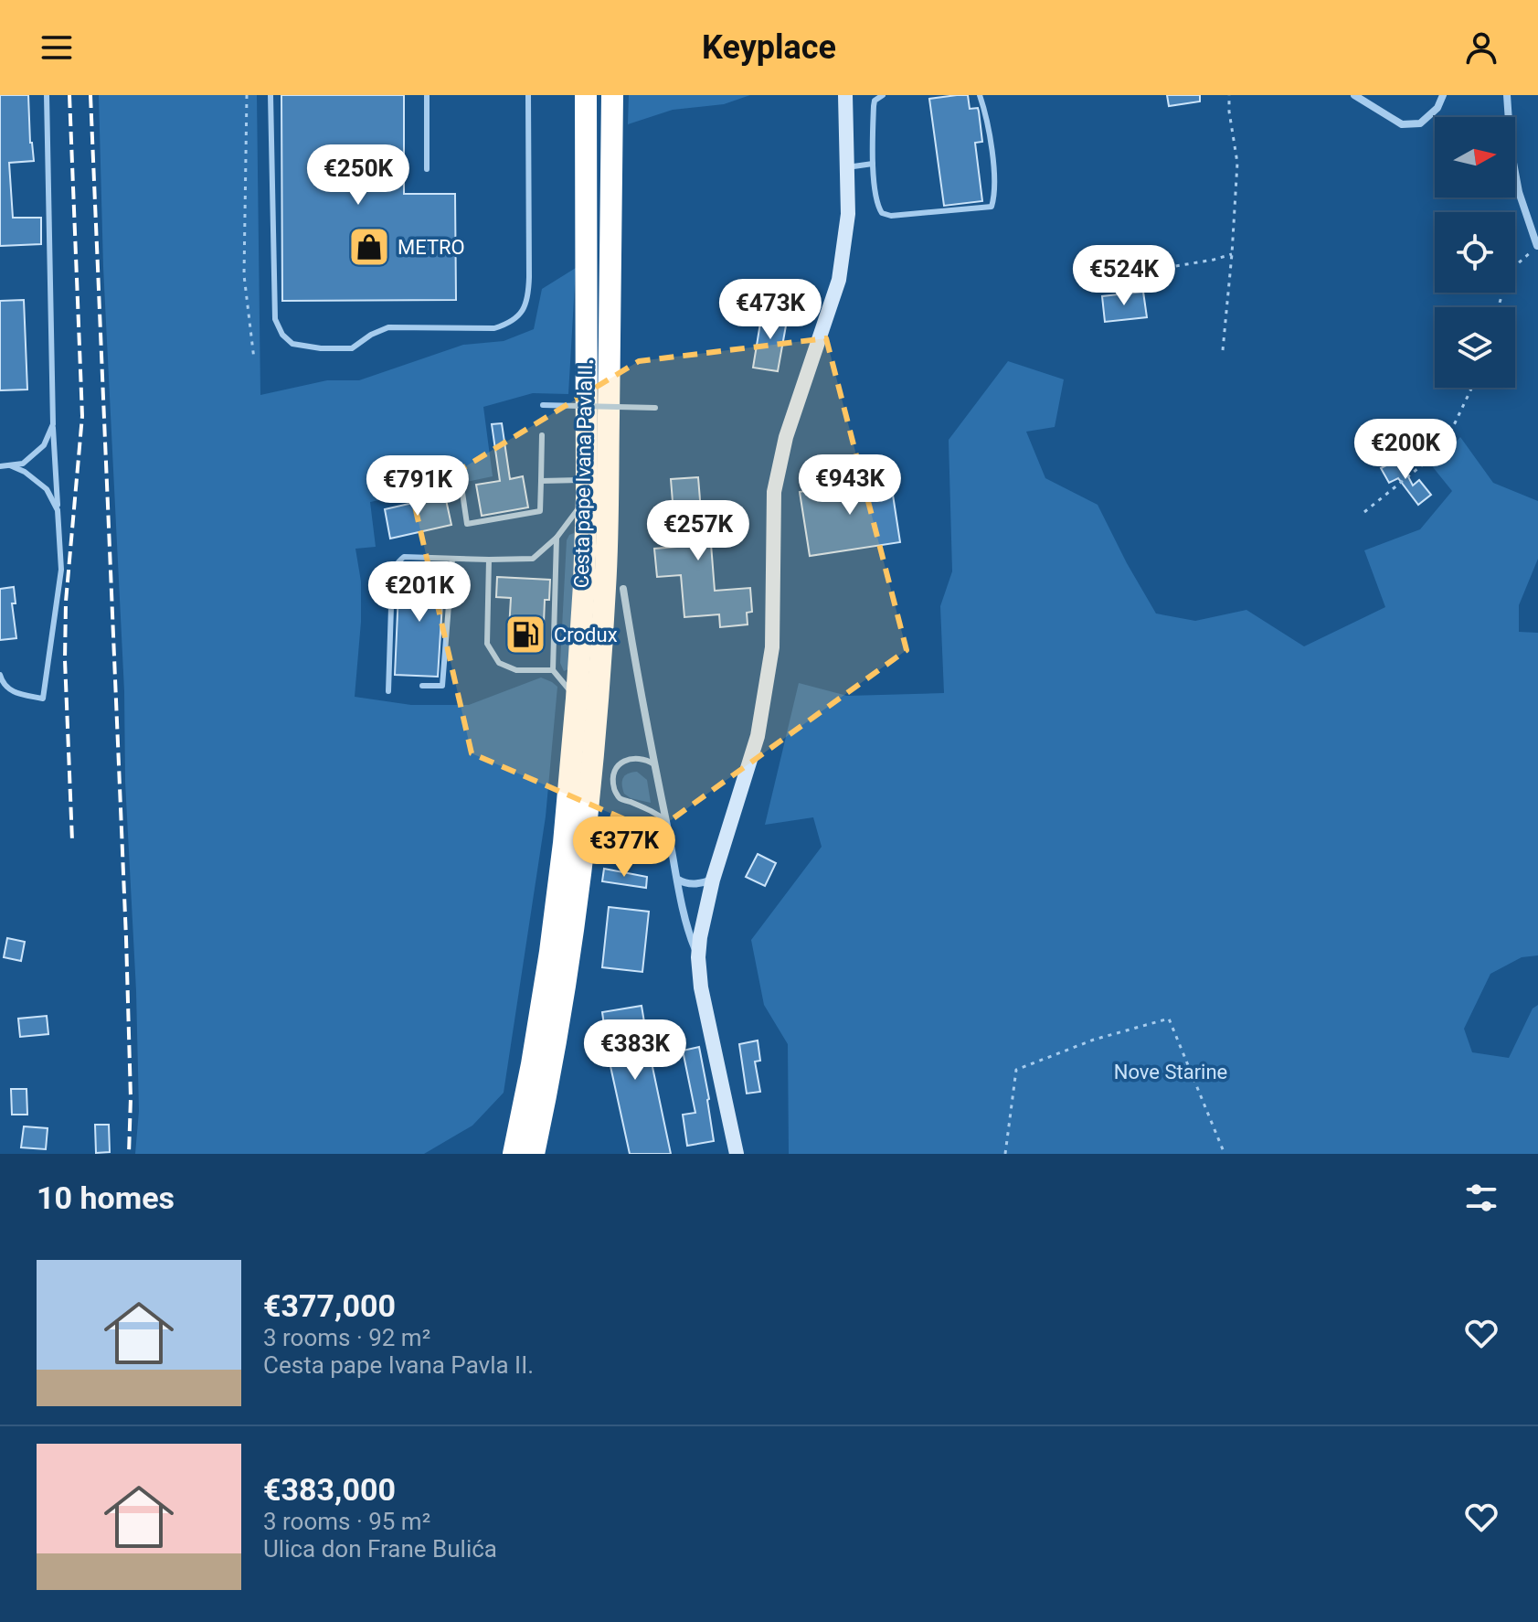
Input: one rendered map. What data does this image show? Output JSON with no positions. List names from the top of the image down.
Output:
{
  "streets": {
    "highway": ["Cesta pape Ivana Pavla II."]
  },
  "parks": ["Nove Starine"],
  "places": {
    "shop": ["METRO"],
    "fuel station": ["Crodux"]
  },
  "north": "right",
  "page": {
    "header": "Keyplace",
    "price": [
      "€250K",
      "€524K",
      "€473K",
      "€200K",
      "€943K",
      "€791K",
      "€257K",
      "€201K",
      "€377K",
      "€383K"
    ],
    "heading": "10 homes",
    "list": [
      {
        "name": "€377,000",
        "note": "3 rooms · 92 m² · Cesta pape Ivana Pavla II."
      },
      {
        "name": "€383,000",
        "note": "3 rooms · 95 m² · Ulica don Frane Bulića"
      }
    ]
  }
}
